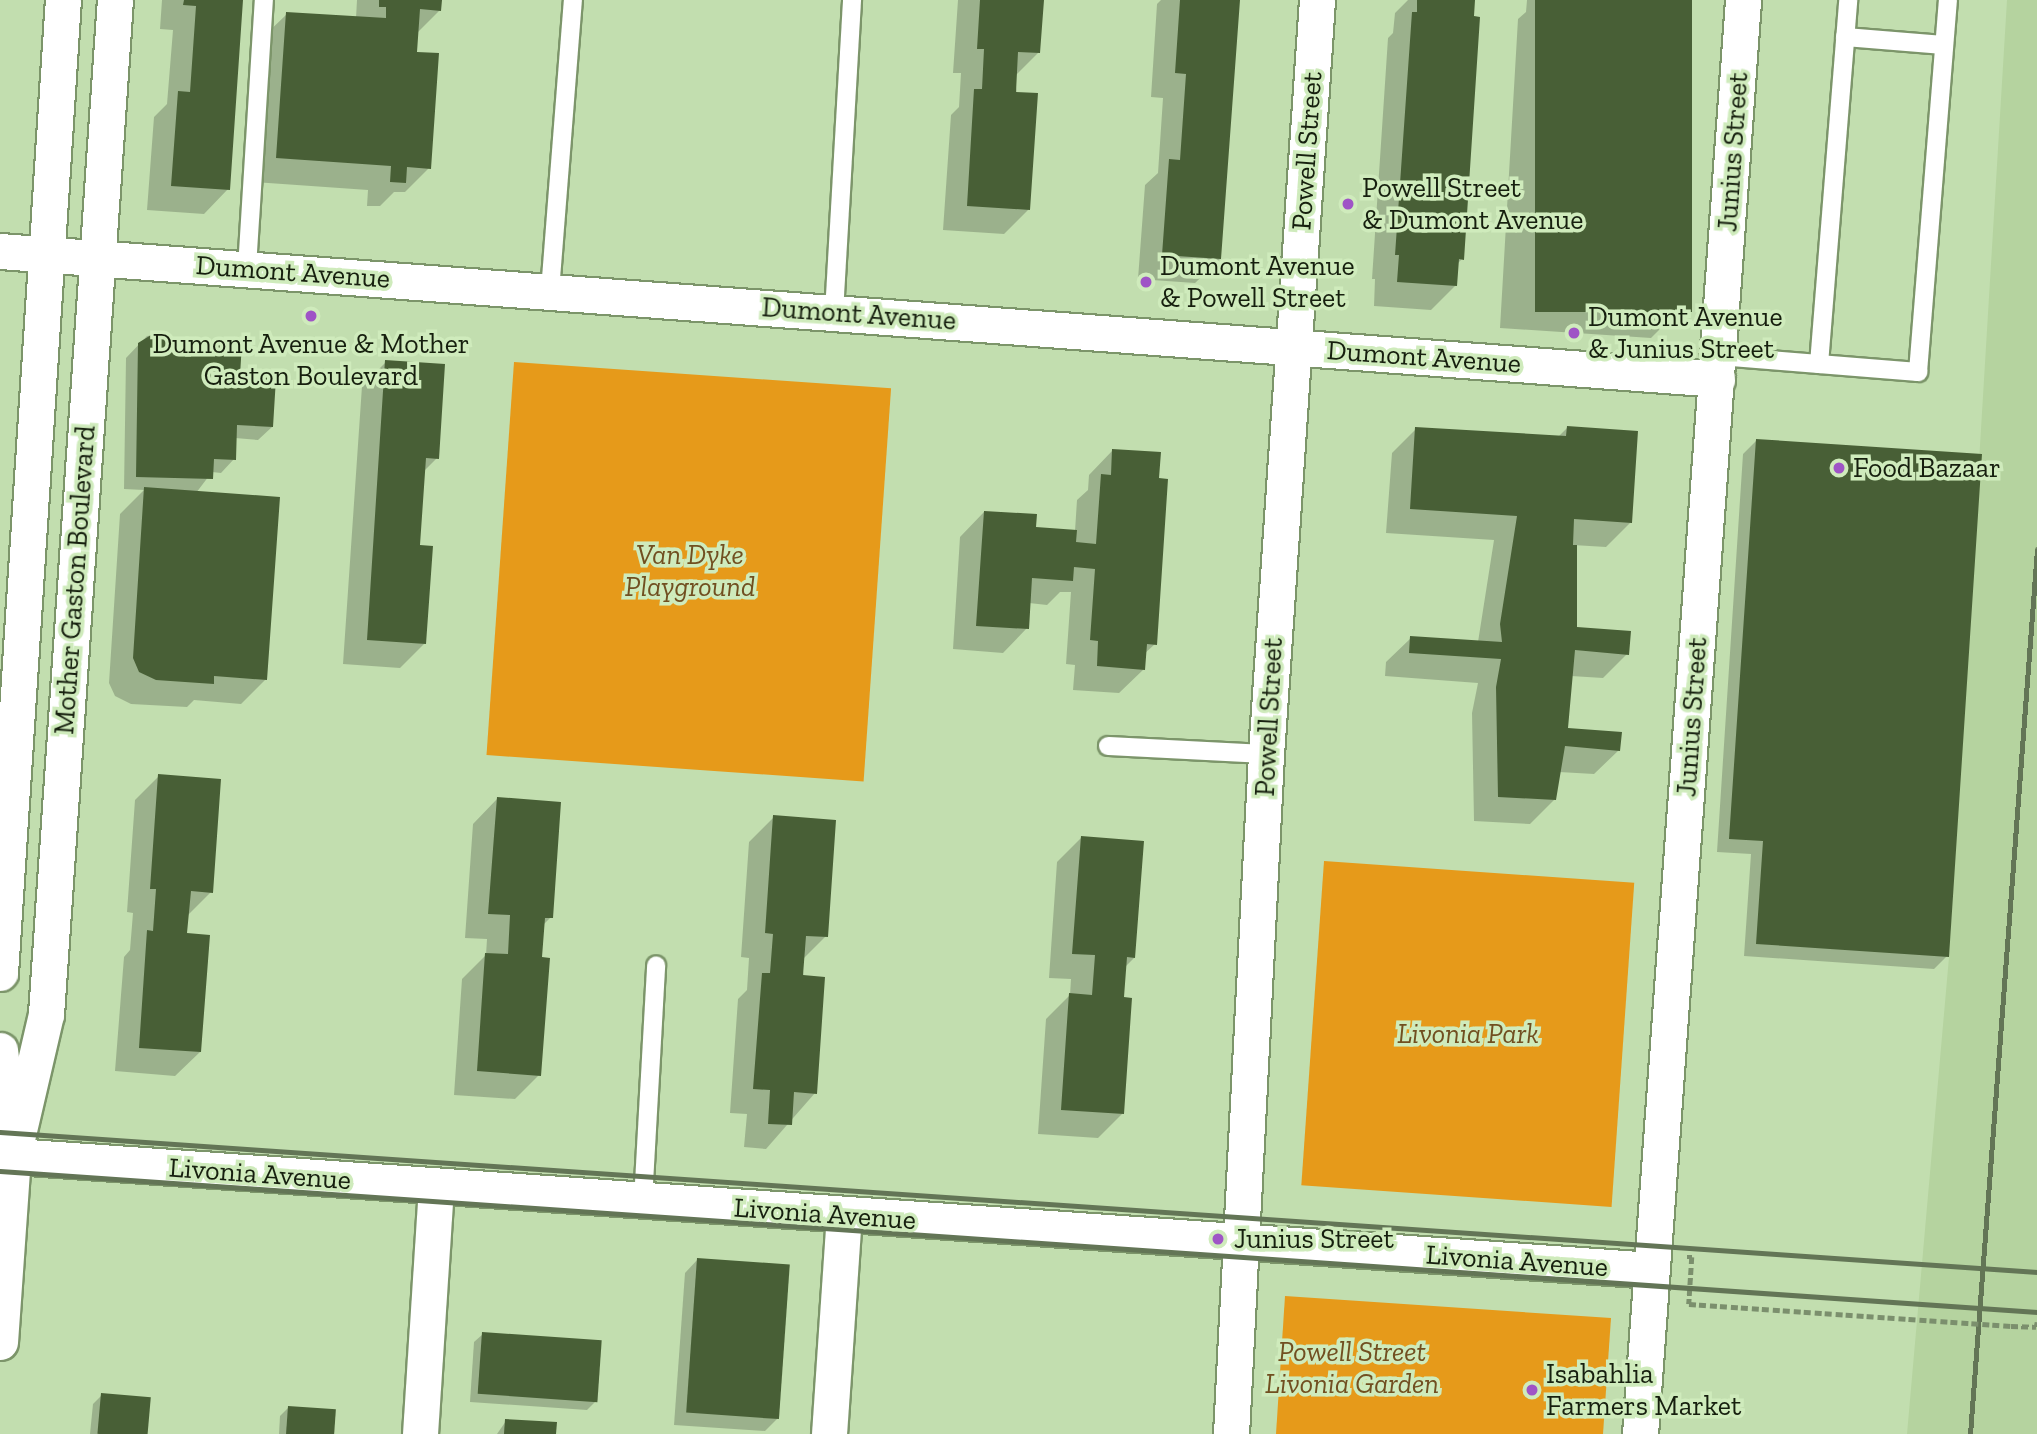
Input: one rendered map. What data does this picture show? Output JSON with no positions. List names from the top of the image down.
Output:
{
  "streets": {
    "street": [
      "Powell Street",
      "Junius Street",
      "Dumont Avenue",
      "Mother Gaston Boulevard",
      "Livonia Avenue"
    ]
  },
  "crossings": [
    ["Powell Street", "Dumont Avenue"],
    ["Powell Street", "Livonia Avenue"],
    ["Junius Street", "Dumont Avenue"],
    ["Junius Street", "Livonia Avenue"],
    ["Dumont Avenue", "Mother Gaston Boulevard"],
    ["Mother Gaston Boulevard", "Livonia Avenue"]
  ],
  "parks": ["Van Dyke Playground", "Livonia Park", "Powell Street Livonia Garden"],
  "places": [
    "Powell Street & Dumont Avenue",
    "Dumont Avenue & Powell Street",
    "Dumont Avenue & Mother Gaston Boulevard",
    "Dumont Avenue & Junius Street",
    "Food Bazaar",
    "Junius Street",
    "Isabahlia Farmers Market"
  ]
}
